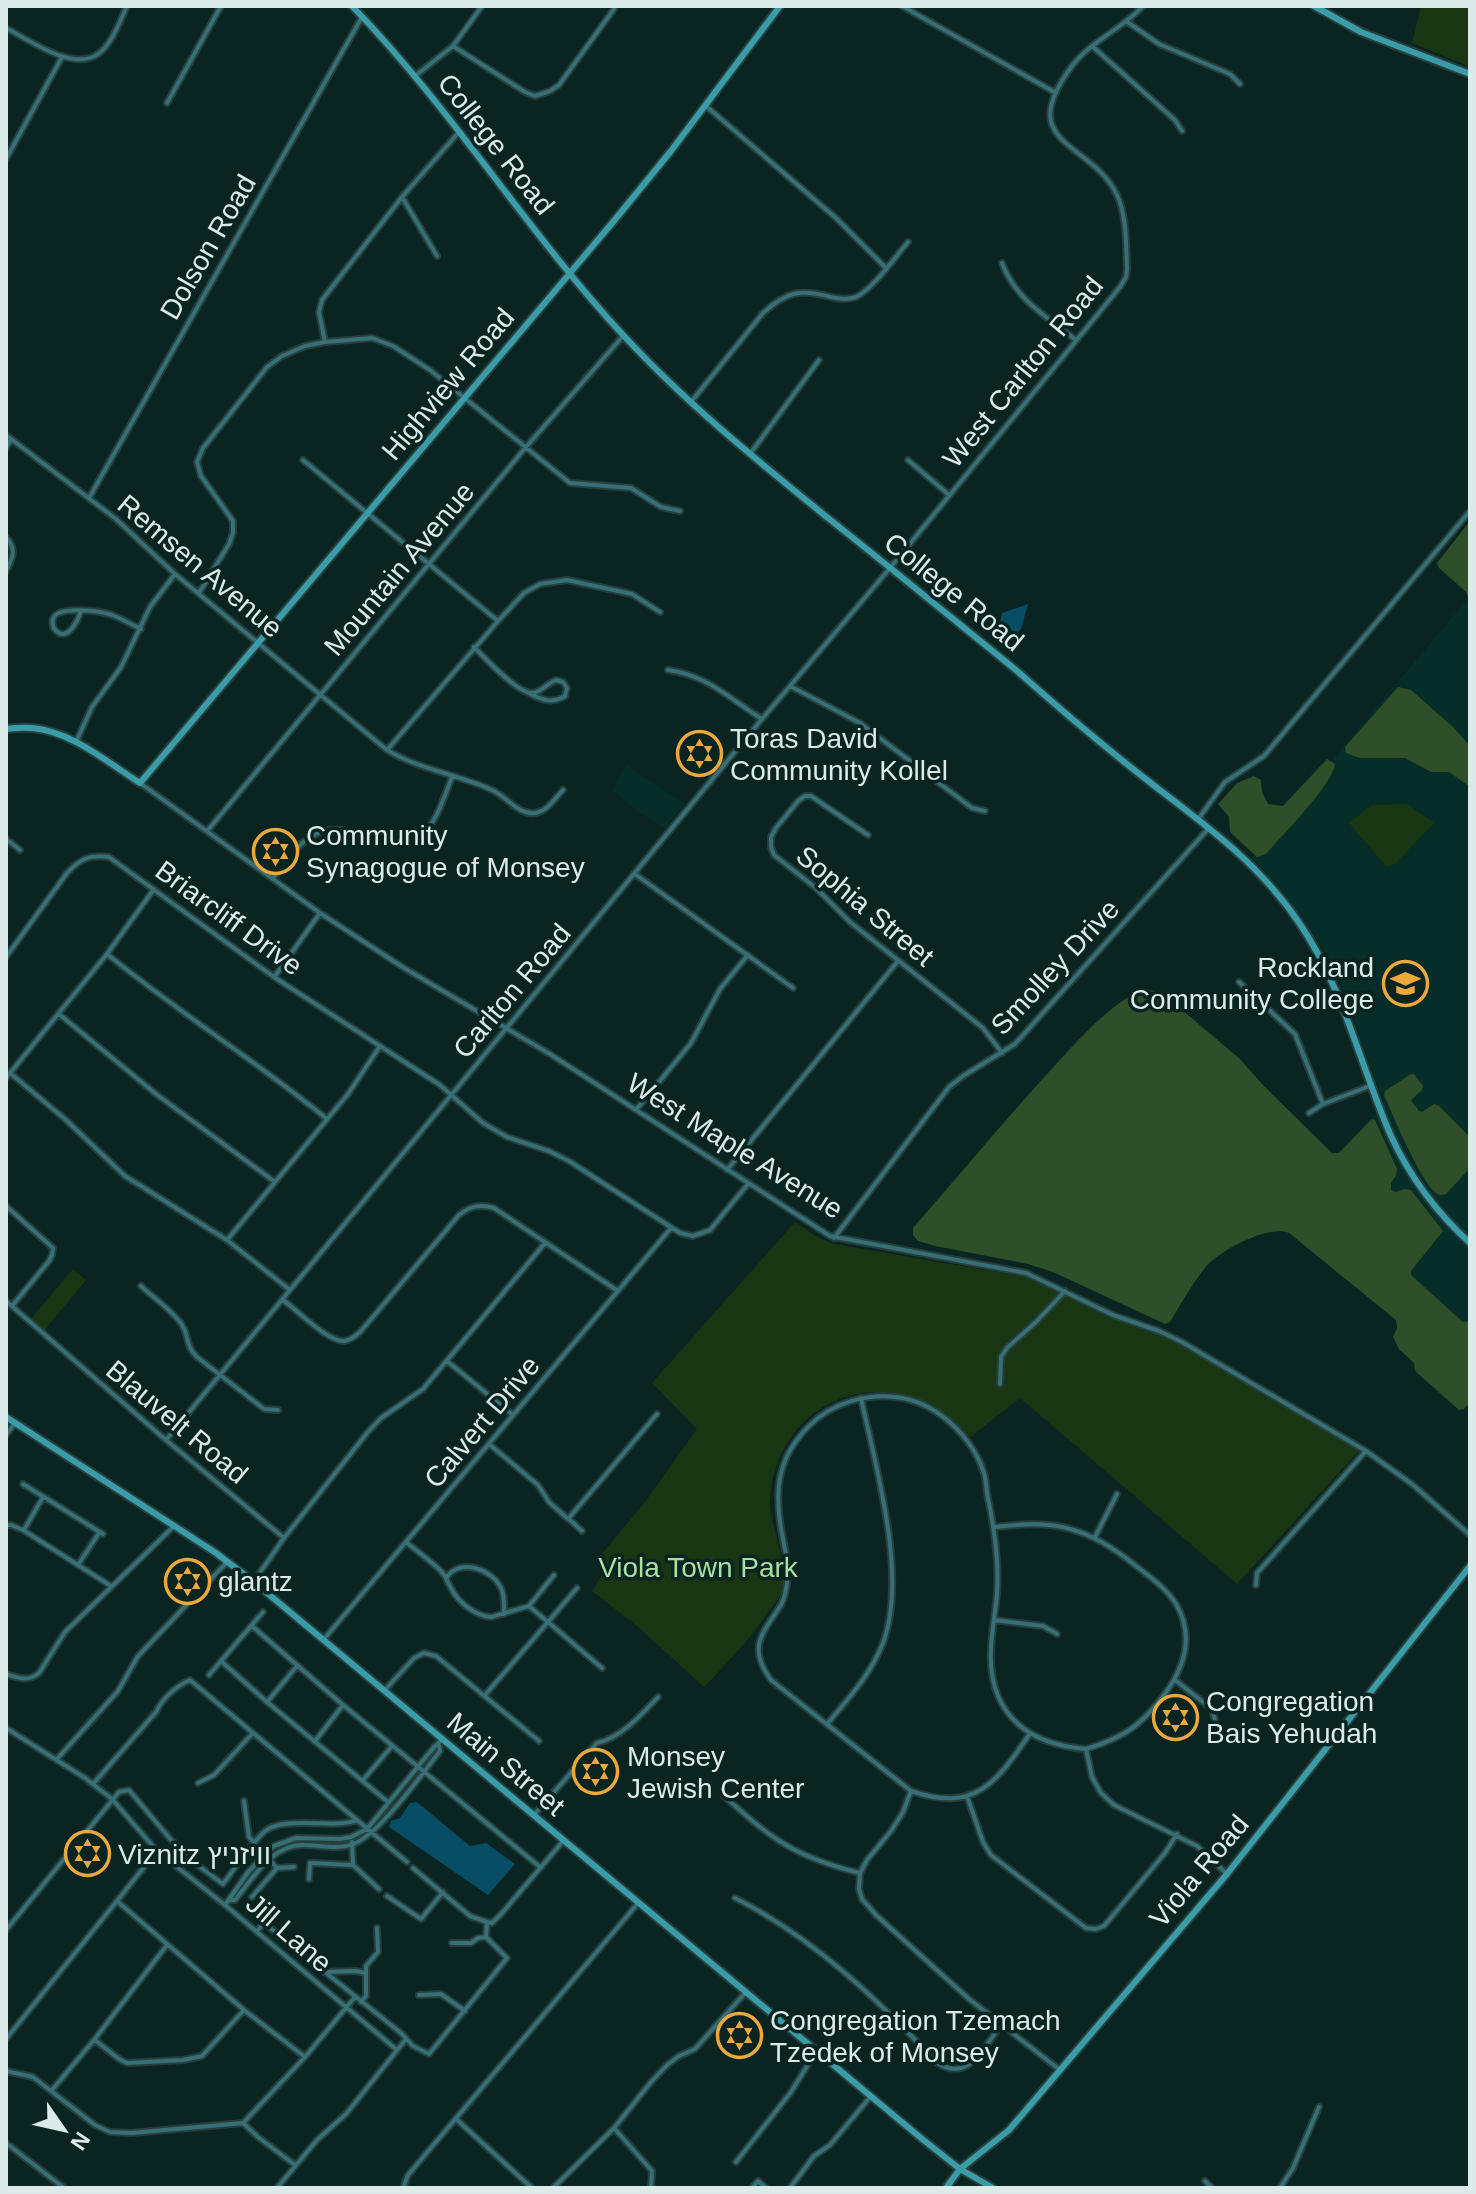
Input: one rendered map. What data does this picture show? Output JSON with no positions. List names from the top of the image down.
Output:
{
  "streets": {
    "street": [
      "College Road",
      "Dolson Road",
      "West Carlton Road",
      "Highview Road",
      "Remsen Avenue",
      "Mountain Avenue",
      "Sophia Street",
      "Briarcliff Drive",
      "Smolley Drive",
      "Carlton Road",
      "West Maple Avenue",
      "Blauvelt Road",
      "Calvert Drive",
      "Main Street",
      "Viola Road",
      "Jill Lane"
    ]
  },
  "crossings": [
    ["College Road", "Dolson Road"],
    ["College Road", "West Carlton Road"],
    ["College Road", "Highview Road"],
    ["College Road", "Mountain Avenue"],
    ["College Road", "Smolley Drive"],
    ["College Road", "Carlton Road"],
    ["Dolson Road", "Remsen Avenue"],
    ["West Carlton Road", "Carlton Road"],
    ["Highview Road", "Remsen Avenue"],
    ["Highview Road", "West Maple Avenue"],
    ["Remsen Avenue", "Mountain Avenue"],
    ["Mountain Avenue", "West Maple Avenue"],
    ["Sophia Street", "Smolley Drive"],
    ["Briarcliff Drive", "Carlton Road"],
    ["Briarcliff Drive", "Calvert Drive"],
    ["Smolley Drive", "West Maple Avenue"],
    ["Carlton Road", "West Maple Avenue"],
    ["Carlton Road", "Blauvelt Road"],
    ["Calvert Drive", "Main Street"],
    ["Main Street", "Viola Road"]
  ],
  "parks": ["Viola Town Park"],
  "places": {
    "synagogue": [
      "Toras David Community Kollel",
      "Community Synagogue of Monsey",
      "glantz",
      "Congregation Bais Yehudah",
      "Monsey Jewish Center",
      "Viznitz וויזניץ",
      "Congregation Tzemach Tzedek of Monsey"
    ],
    "school or university": ["Rockland Community College"]
  },
  "north": "bottom right"
}
